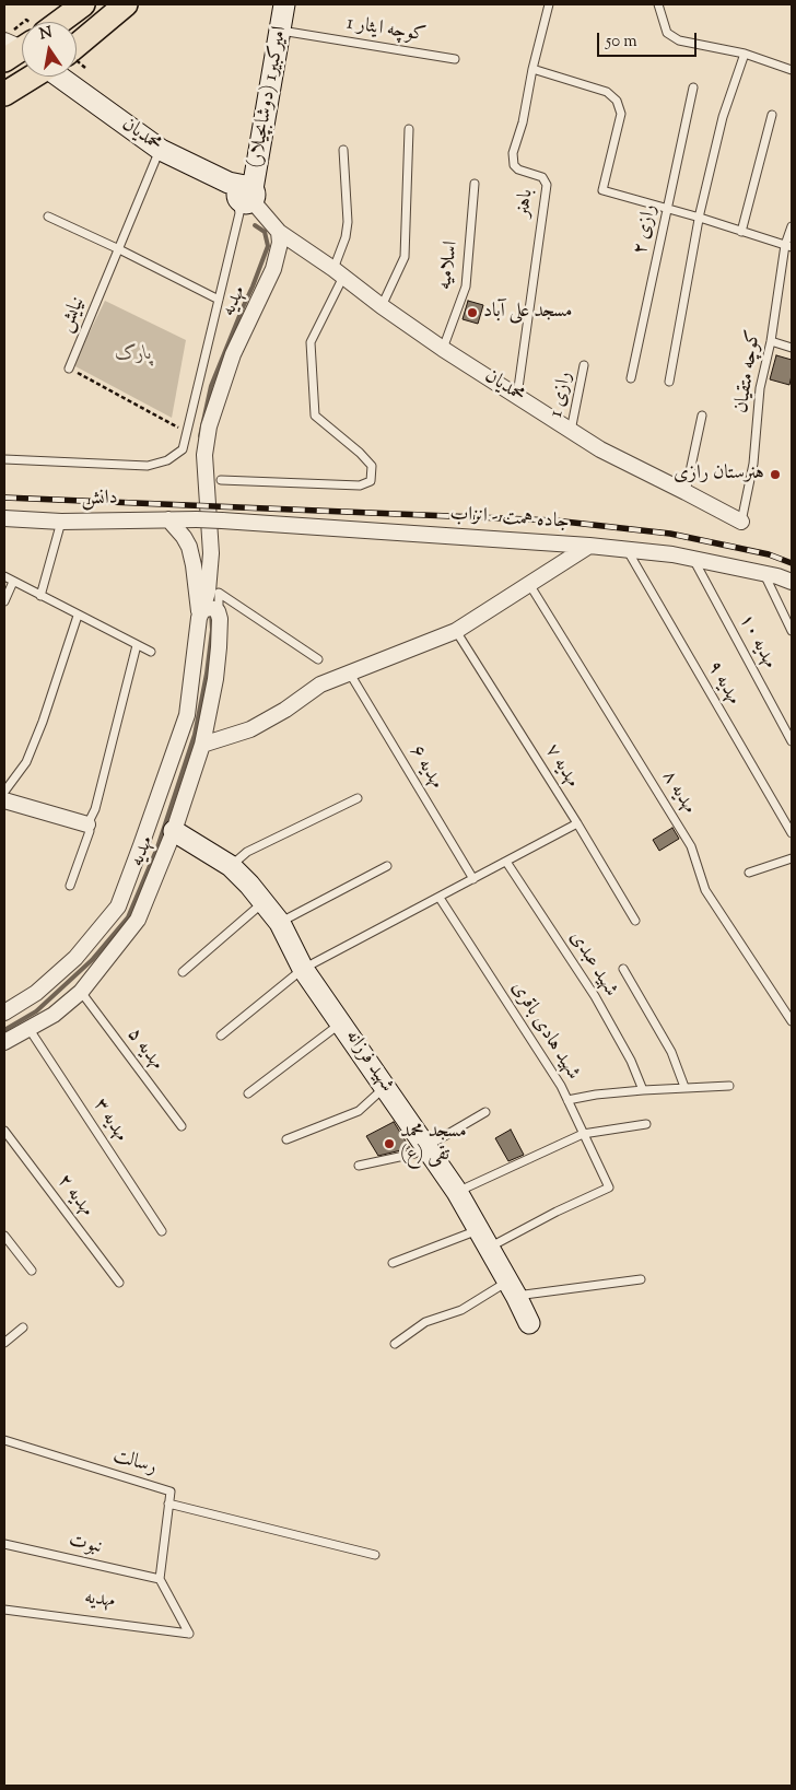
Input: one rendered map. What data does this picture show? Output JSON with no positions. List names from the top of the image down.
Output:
{
  "streets": {
    "street": [
      "امیرکبیر1 (دوشابچیلار)",
      "محمدیان",
      "مهدیه",
      "دانش",
      "جاده همت - انزاب",
      "شهید فرزانه"
    ],
    "lane": [
      "کوچه ایثار 1",
      "باهنر",
      "رازی ۲",
      "اسلاميه",
      "نیایش",
      "کوچه متقیان",
      "رازی 1",
      "مهدیه ۱۰",
      "مهدیه ۹",
      "مهدیه ۷",
      "مهدیه ۶",
      "مهدیه ۸",
      "شهید عبدی",
      "شهید هادی باقری",
      "مهدیه ۵",
      "مهدیه ۳",
      "مهدیه ۲",
      "رسالت",
      "نبوت"
    ]
  },
  "crossings": [
    ["کوچه ایثار 1", "امیرکبیر1 (دوشابچیلار)"],
    ["امیرکبیر1 (دوشابچیلار)", "محمدیان"],
    ["محمدیان", "باهنر"],
    ["محمدیان", "اسلاميه"],
    ["محمدیان", "مهدیه"],
    ["محمدیان", "نیایش"],
    ["محمدیان", "کوچه متقیان"],
    ["محمدیان", "رازی 1"],
    ["مهدیه", "مهدیه ۵"],
    ["مهدیه", "شهید فرزانه"],
    ["مهدیه", "مهدیه ۳"],
    ["مهدیه", "رسالت"],
    ["مهدیه", "نبوت"],
    ["دانش", "جاده همت - انزاب"],
    ["جاده همت - انزاب", "مهدیه ۱۰"],
    ["جاده همت - انزاب", "مهدیه ۹"],
    ["شهید هادی باقری", "شهید فرزانه"],
    ["رسالت", "نبوت"]
  ],
  "parks": ["پارک"],
  "places": ["مسجد علی آباد", "هنرستان رازی", "مسجد محمد تقی (ع)"],
  "scale_bar": "50 m",
  "north": "top"
}
